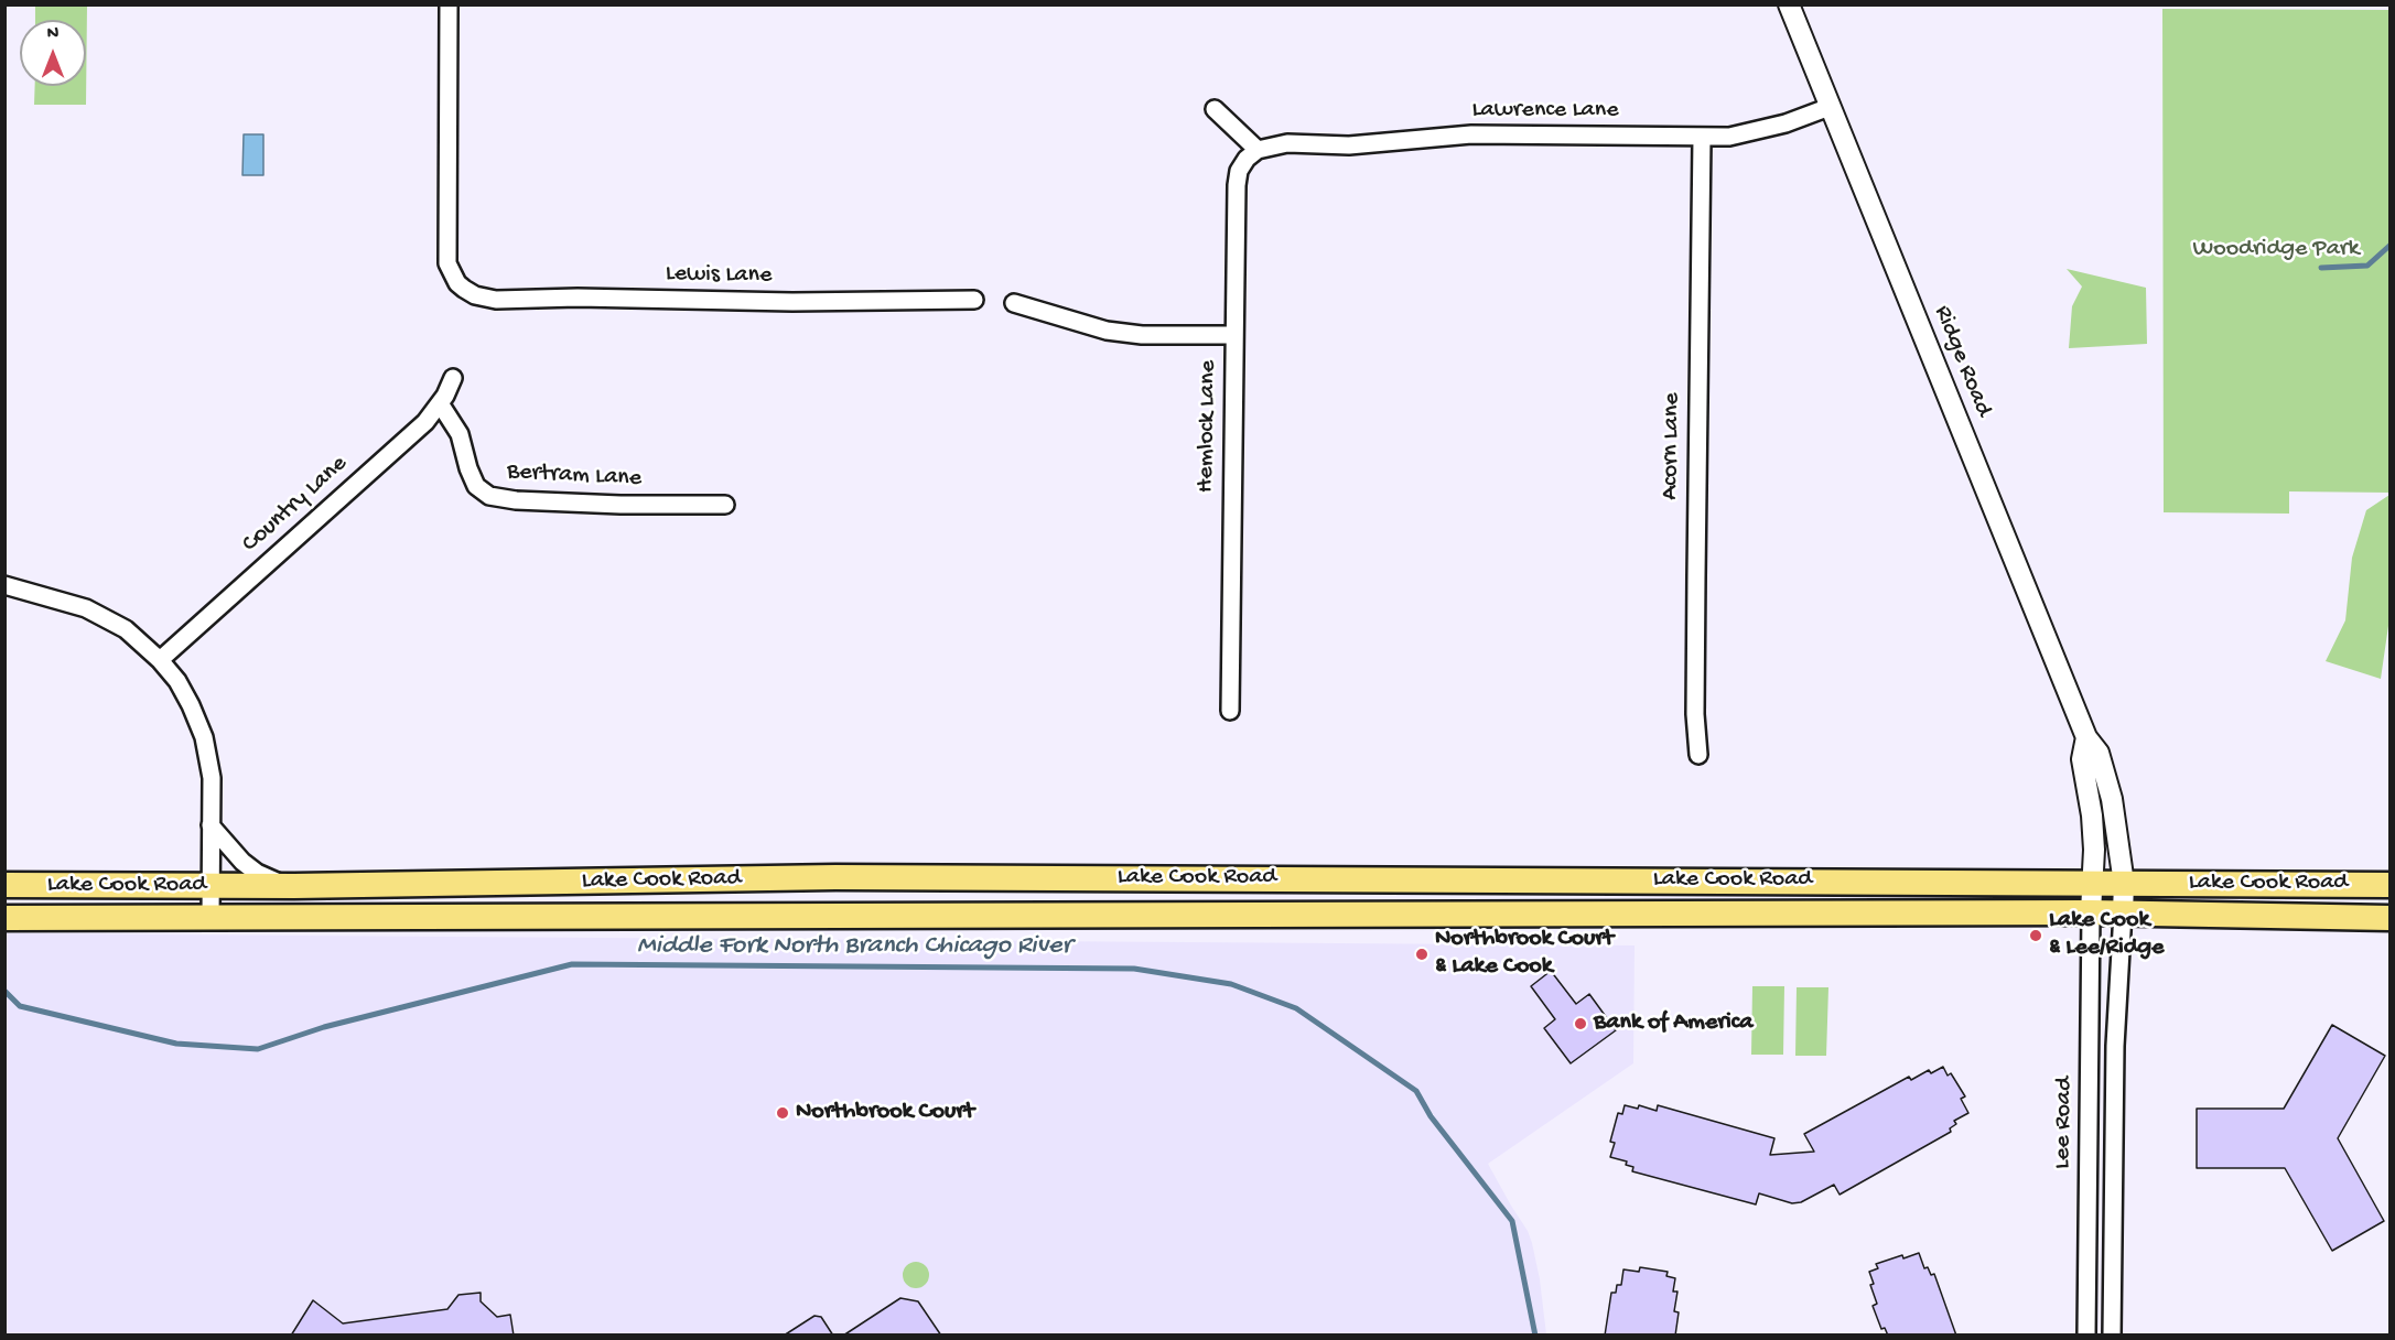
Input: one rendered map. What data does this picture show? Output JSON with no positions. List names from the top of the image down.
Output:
{
  "streets": {
    "main road": ["Lake Cook Road"],
    "street": [
      "Lawrence Lane",
      "Lewis Lane",
      "Ridge Road",
      "Hemlock Lane",
      "Acorn Lane",
      "Bertram Lane",
      "Country Lane",
      "Lee Road"
    ]
  },
  "crossings": [
    ["Lawrence Lane", "Ridge Road"],
    ["Lawrence Lane", "Hemlock Lane"],
    ["Lawrence Lane", "Acorn Lane"],
    ["Ridge Road", "Lake Cook Road"],
    ["Ridge Road", "Lee Road"],
    ["Bertram Lane", "Country Lane"],
    ["Lake Cook Road", "Lee Road"]
  ],
  "water": ["Middle Fork North Branch Chicago River"],
  "parks": ["Woodridge Park"],
  "places": [
    "Lake Cook & Lee/Ridge",
    "Northbrook Court & Lake Cook",
    "Bank of America",
    "Northbrook Court"
  ],
  "north": "top"
}
